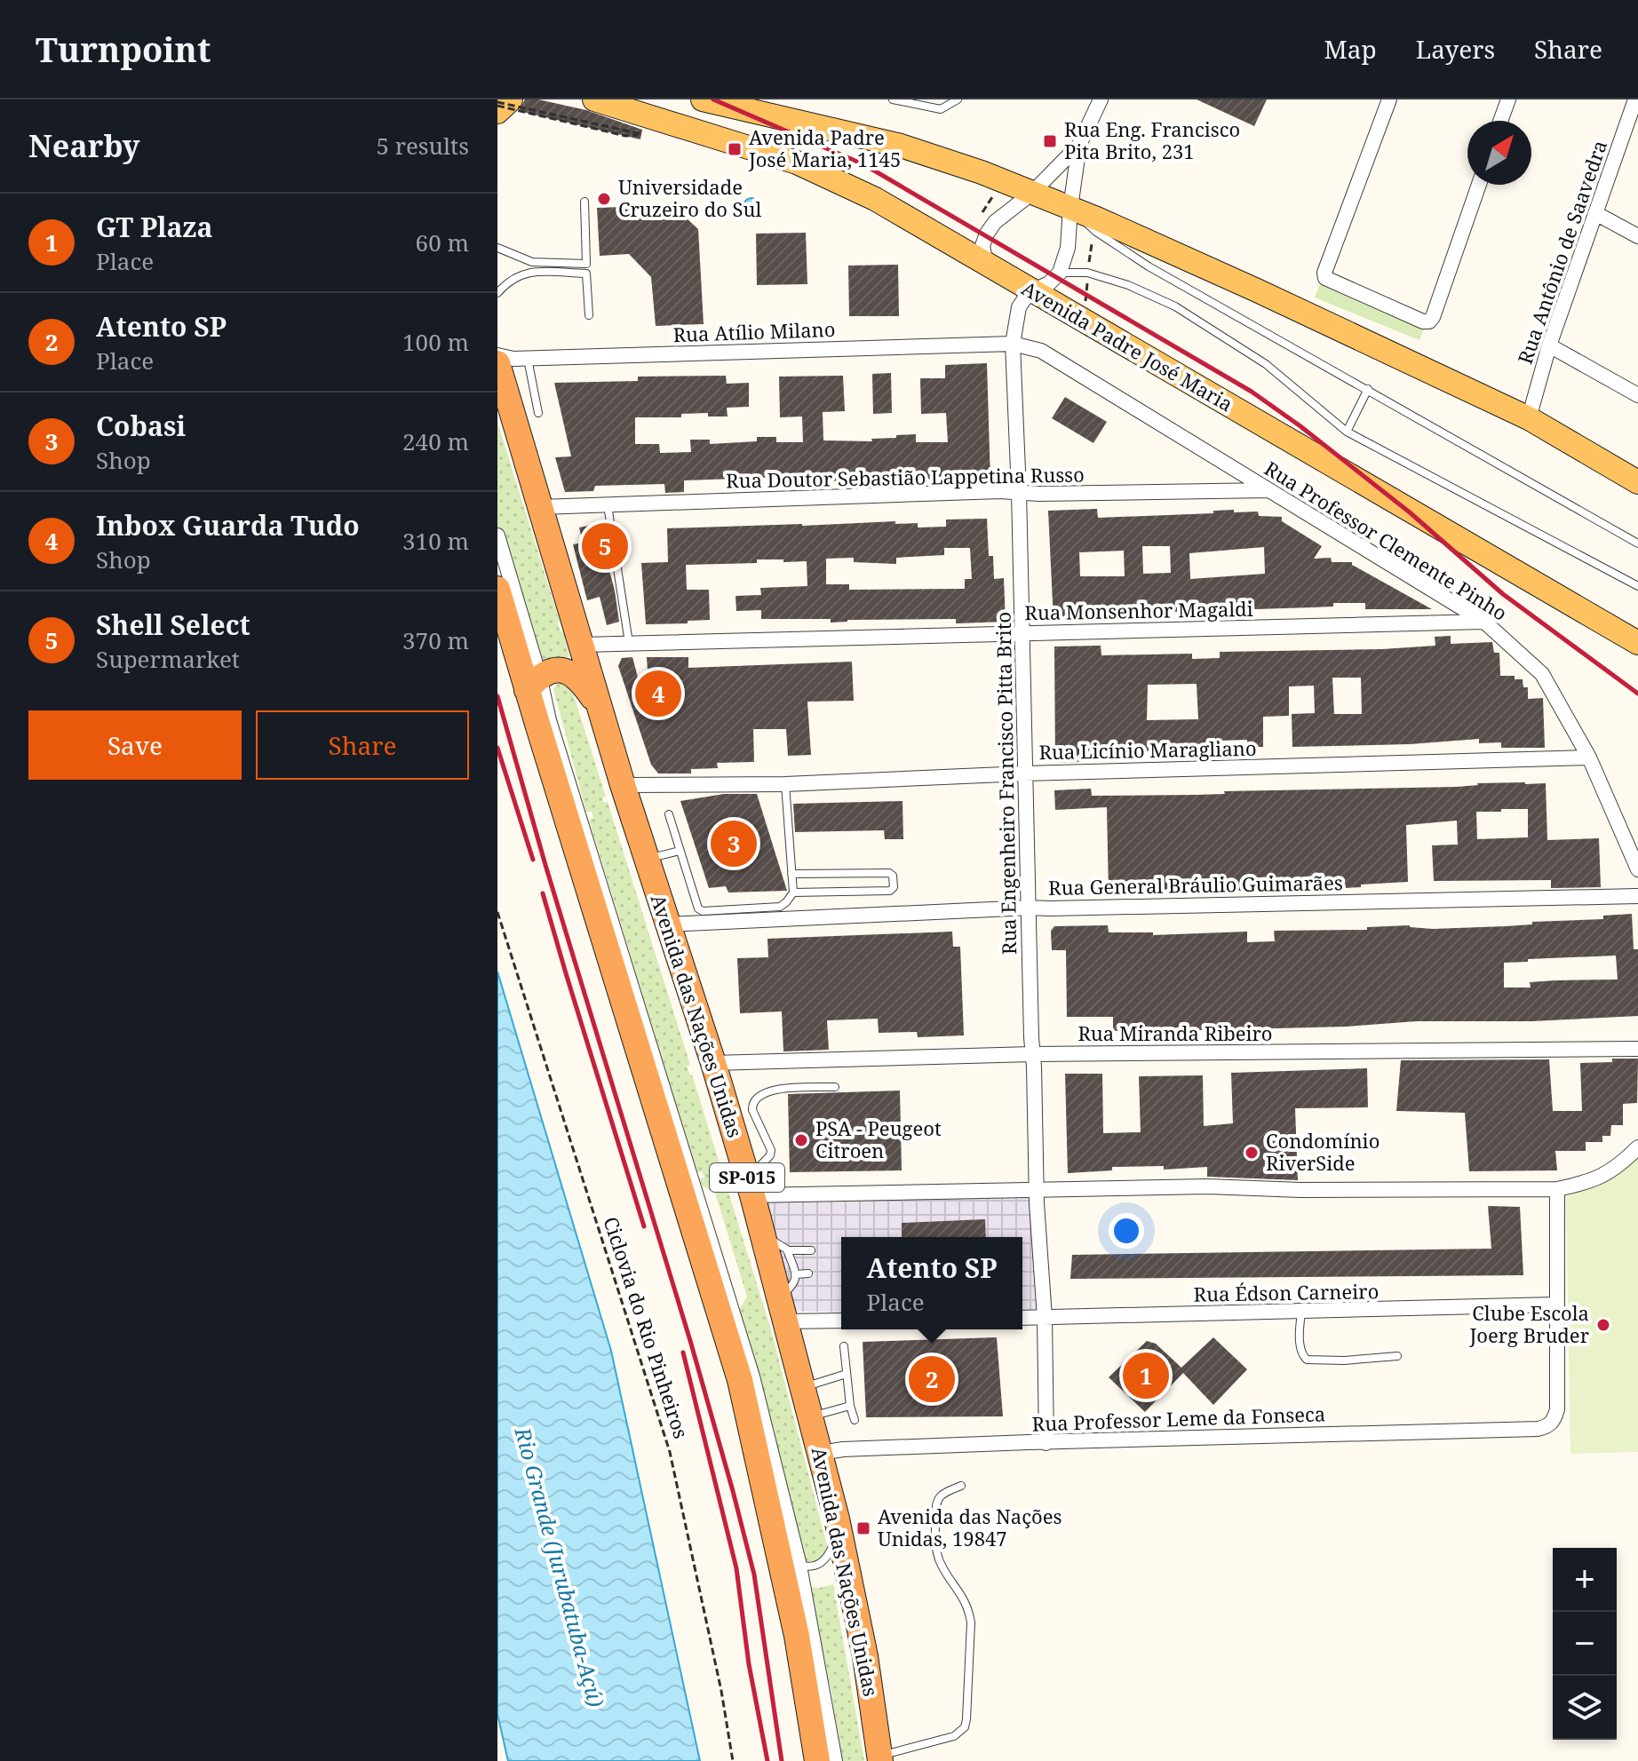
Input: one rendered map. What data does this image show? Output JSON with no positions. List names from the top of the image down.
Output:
{
  "streets": {
    "highway": ["Avenida das Nações Unidas", "SP-015"],
    "main road": ["Avenida Padre José Maria"],
    "street": [
      "Rua Antônio de Saavedra",
      "Rua Atílio Milano",
      "Rua Doutor Sebastião Lappetina Russo",
      "Rua Professor Clemente Pinho",
      "Rua Monsenhor Magaldi",
      "Rua Licínio Maragliano",
      "Rua Engenheiro Francisco Pitta Brito",
      "Rua General Bráulio Guimarães",
      "Rua Miranda Ribeiro",
      "Rua Édson Carneiro",
      "Rua Professor Leme da Fonseca"
    ],
    "path": ["Ciclovia do Rio Pinheiros"]
  },
  "crossings": [
    ["Rua Atílio Milano", "Rua Professor Clemente Pinho"],
    ["Rua Atílio Milano", "Rua Engenheiro Francisco Pitta Brito"],
    ["Avenida Padre José Maria", "Rua Engenheiro Francisco Pitta Brito"],
    ["Rua Doutor Sebastião Lappetina Russo", "Rua Professor Clemente Pinho"],
    ["Rua Doutor Sebastião Lappetina Russo", "Rua Engenheiro Francisco Pitta Brito"],
    ["Rua Doutor Sebastião Lappetina Russo", "Avenida das Nações Unidas"],
    ["Rua Professor Clemente Pinho", "Rua Monsenhor Magaldi"],
    ["Rua Professor Clemente Pinho", "Rua Licínio Maragliano"],
    ["Rua Professor Clemente Pinho", "Rua Engenheiro Francisco Pitta Brito"],
    ["Rua Monsenhor Magaldi", "Rua Engenheiro Francisco Pitta Brito"],
    ["Rua Monsenhor Magaldi", "Avenida das Nações Unidas"],
    ["Rua Licínio Maragliano", "Rua Engenheiro Francisco Pitta Brito"],
    ["Rua Licínio Maragliano", "Avenida das Nações Unidas"],
    ["Rua Engenheiro Francisco Pitta Brito", "Rua General Bráulio Guimarães"],
    ["Rua Engenheiro Francisco Pitta Brito", "Rua Miranda Ribeiro"],
    ["Rua Engenheiro Francisco Pitta Brito", "Rua Édson Carneiro"],
    ["Rua Engenheiro Francisco Pitta Brito", "Rua Professor Leme da Fonseca"],
    ["Rua General Bráulio Guimarães", "Avenida das Nações Unidas"],
    ["Avenida das Nações Unidas", "Rua Miranda Ribeiro"],
    ["Avenida das Nações Unidas", "Rua Professor Leme da Fonseca"],
    ["Rua Édson Carneiro", "Rua Professor Leme da Fonseca"]
  ],
  "water": ["Rio Grande (Jurubatuba-Açú)"],
  "places": {
    "transit": ["Rua Eng. Francisco Pita Brito, 231", "Avenida Padre José Maria, 1145", "Avenida das Nações Unidas, 19847"],
    "other": [
      "Universidade Cruzeiro do Sul",
      "PSA - Peugeot Citroen",
      "Condomínio RiverSide",
      "Clube Escola Joerg Bruder"
    ]
  },
  "north": "top right",
  "page": {
    "header": "Turnpoint",
    "nav": ["Map", "Layers", "Share"],
    "heading": ["Nearby", "5 results"],
    "list": [
      {
        "mark": "1",
        "name": "GT Plaza",
        "note": "Place",
        "value": "60 m"
      },
      {
        "mark": "2",
        "name": "Atento SP",
        "note": "Place",
        "value": "100 m"
      },
      {
        "mark": "3",
        "name": "Cobasi",
        "note": "Shop",
        "value": "240 m"
      },
      {
        "mark": "4",
        "name": "Inbox Guarda Tudo",
        "note": "Shop",
        "value": "310 m"
      },
      {
        "mark": "5",
        "name": "Shell Select",
        "note": "Supermarket",
        "value": "370 m"
      }
    ],
    "pins": [
      "5",
      "4",
      "3",
      "1",
      "2"
    ],
    "buttons": ["Save", "Share"],
    "popup": ["Atento SP", "Place"],
    "map_buttons": ["+", "−"]
  }
}
